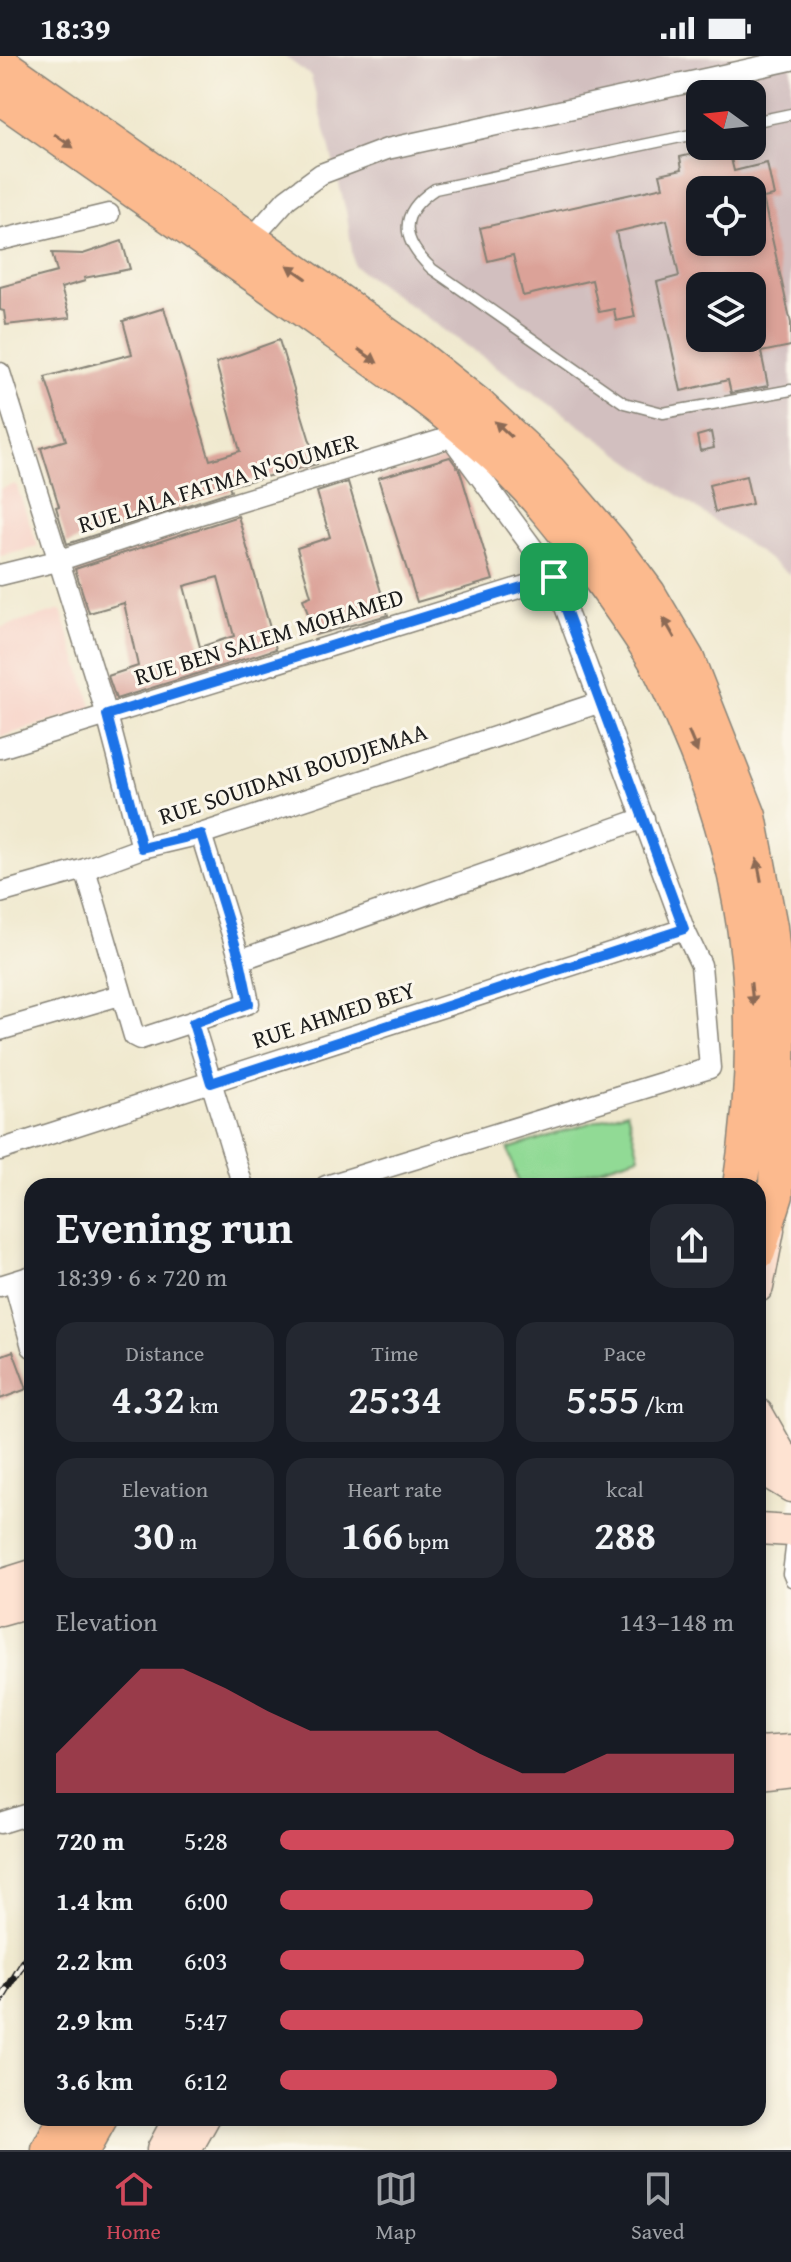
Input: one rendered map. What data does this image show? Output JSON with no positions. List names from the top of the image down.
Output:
{
  "streets": {
    "street": [
      "RUE LALA FATMA N'SOUMER",
      "RUE BEN SALEM MOHAMED",
      "RUE SOUIDANI BOUDJEMAA",
      "RUE AHMED BEY"
    ]
  },
  "crossings": [
    ["RUE LALA FATMA N'SOUMER", "RUE BEN SALEM MOHAMED"]
  ],
  "north": "left",
  "page": {
    "status": "18:39",
    "heading": ["Evening run", "18:39 · 6 × 720 m"],
    "stats": [
      ["Distance", "4.32 km"],
      ["Time", "25:34"],
      ["Pace", "5:55 /km"],
      ["Elevation", "30 m"],
      ["Heart rate", "166 bpm"],
      ["kcal", "288"]
    ],
    "chart": ["Elevation", "143–148 m"],
    "list": [
      {
        "name": "720 m",
        "note": "5:28"
      },
      {
        "name": "1.4 km",
        "note": "6:00"
      },
      {
        "name": "2.2 km",
        "note": "6:03"
      },
      {
        "name": "2.9 km",
        "note": "5:47"
      },
      {
        "name": "3.6 km",
        "note": "6:12"
      }
    ],
    "tabs": ["Home", "Map", "Saved"]
  }
}
